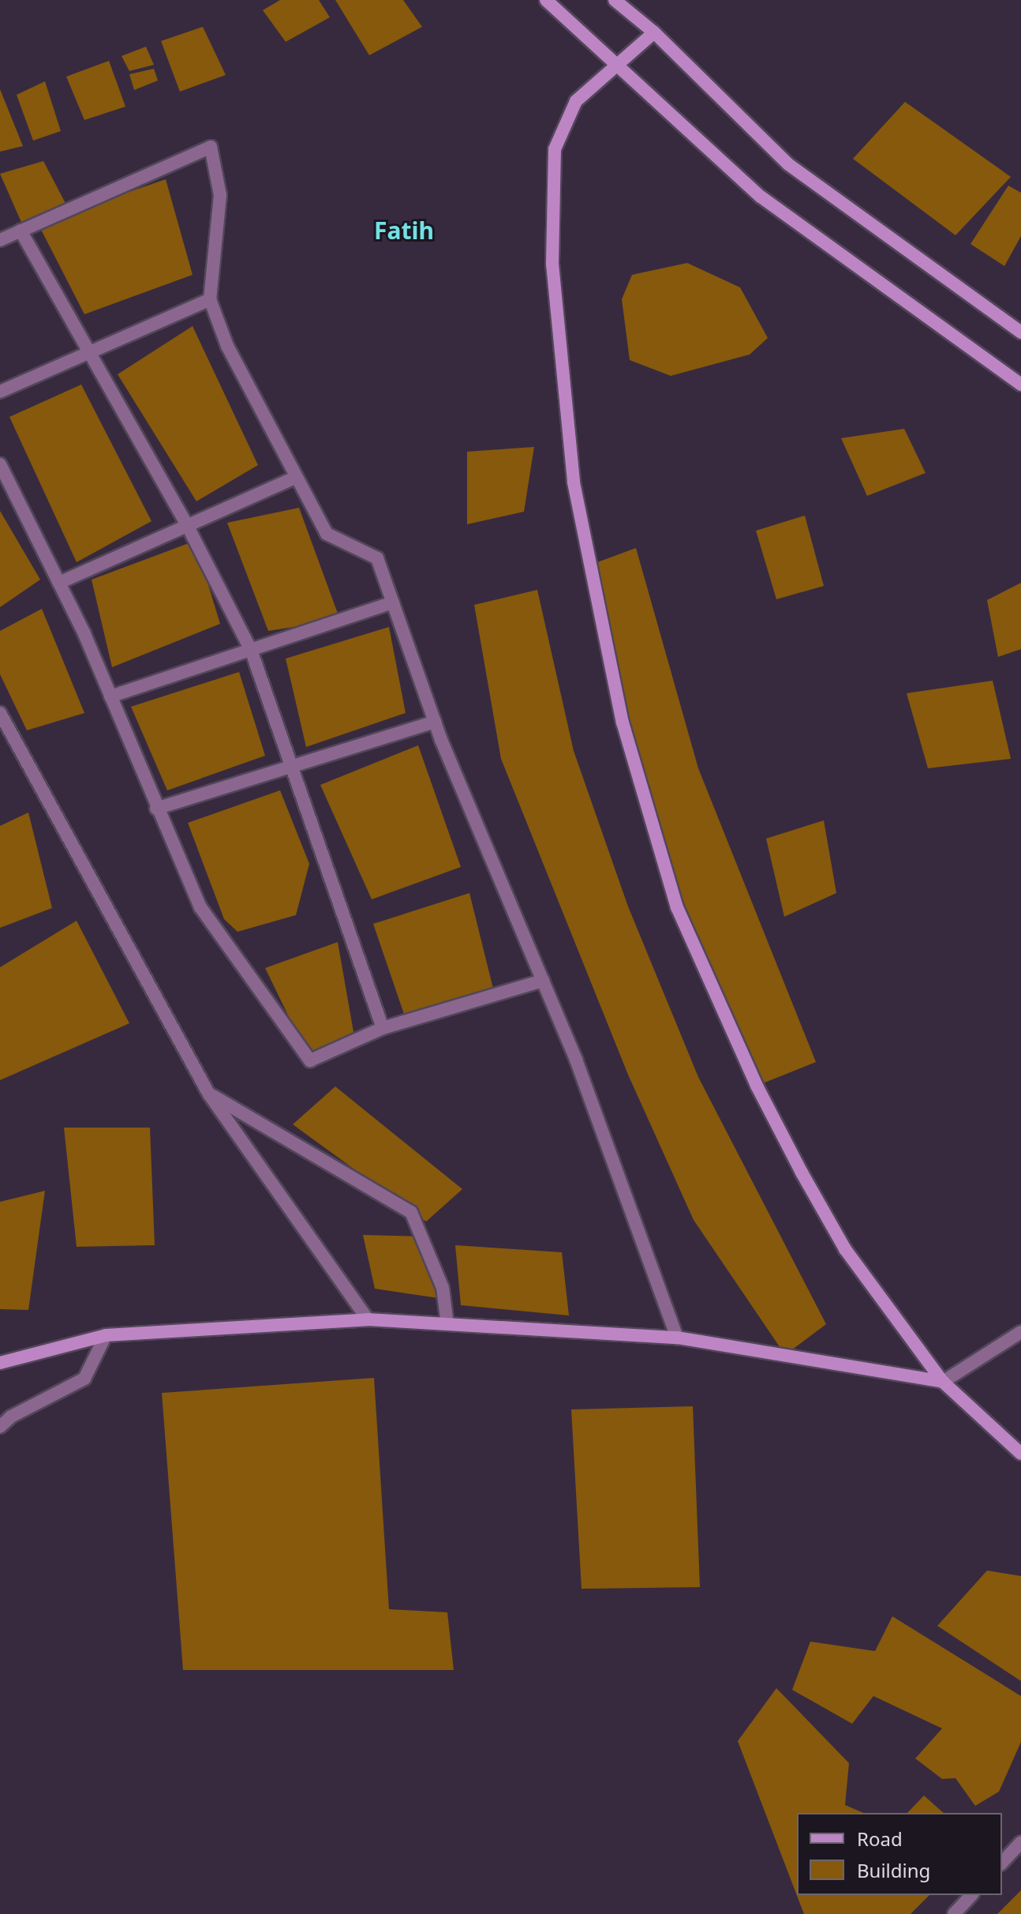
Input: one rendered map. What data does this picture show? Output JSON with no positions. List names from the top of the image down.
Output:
{
  "districts": ["Fatih"],
  "legend": ["Road", "Building"]
}
